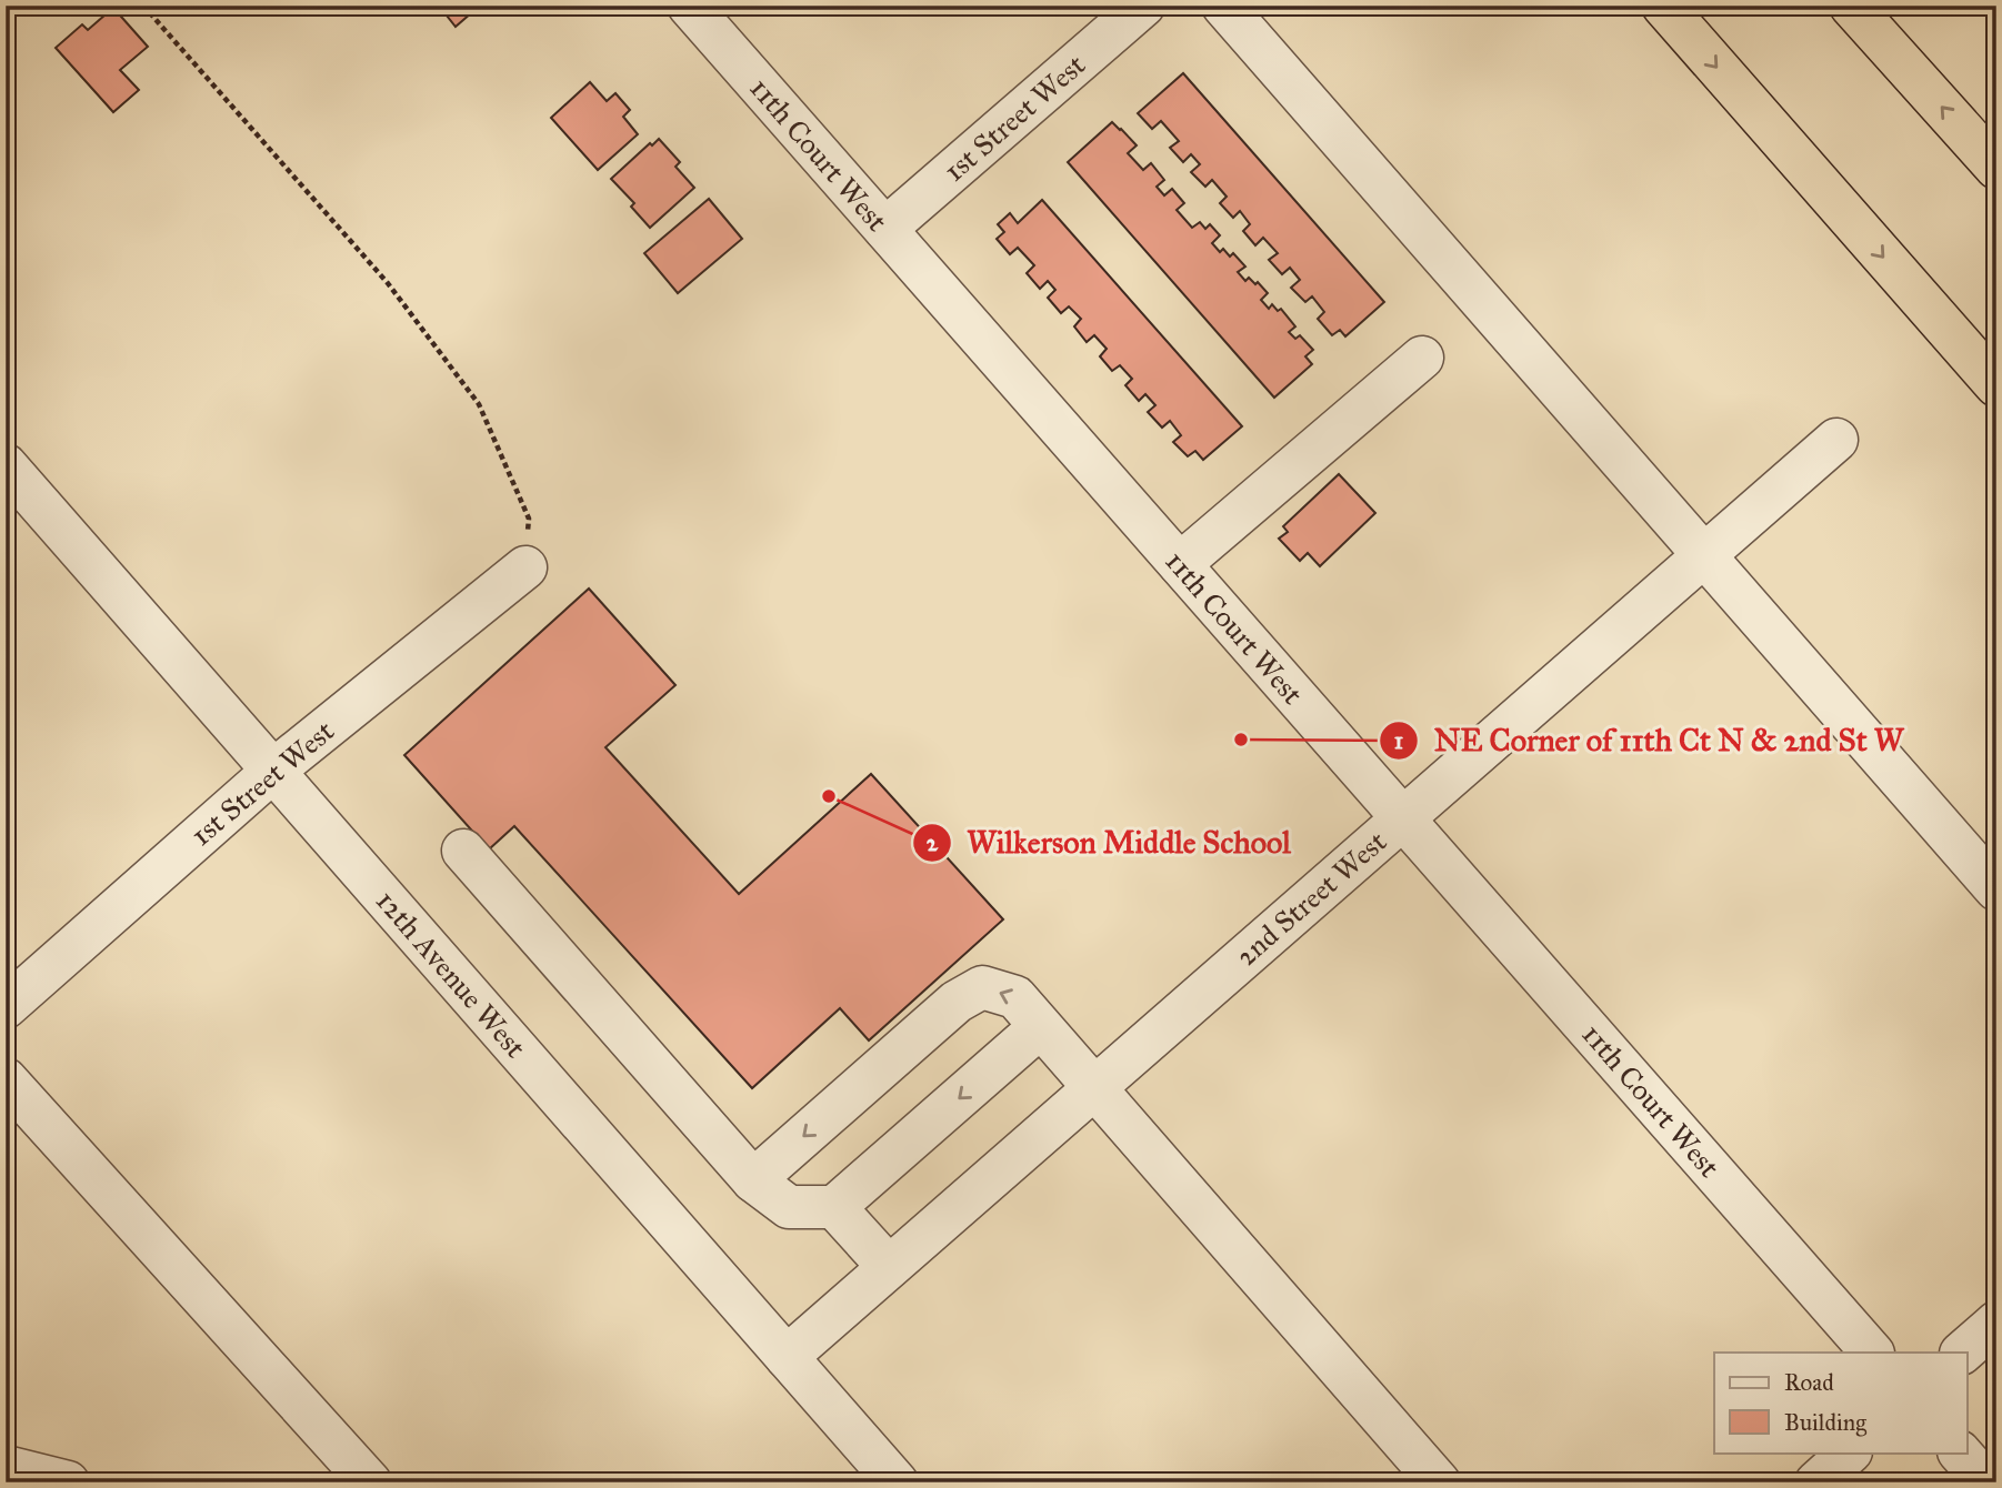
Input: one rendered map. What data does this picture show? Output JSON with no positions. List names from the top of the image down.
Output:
{
  "streets": {
    "street": [
      "1st Street West",
      "11th Court West",
      "2nd Street West",
      "12th Avenue West"
    ]
  },
  "crossings": [
    ["1st Street West", "11th Court West"],
    ["1st Street West", "12th Avenue West"],
    ["11th Court West", "2nd Street West"],
    ["2nd Street West", "12th Avenue West"]
  ],
  "places": ["NE Corner of 11th Ct N & 2nd St W", "Wilkerson Middle School"],
  "legend": ["Road", "Building"]
}
